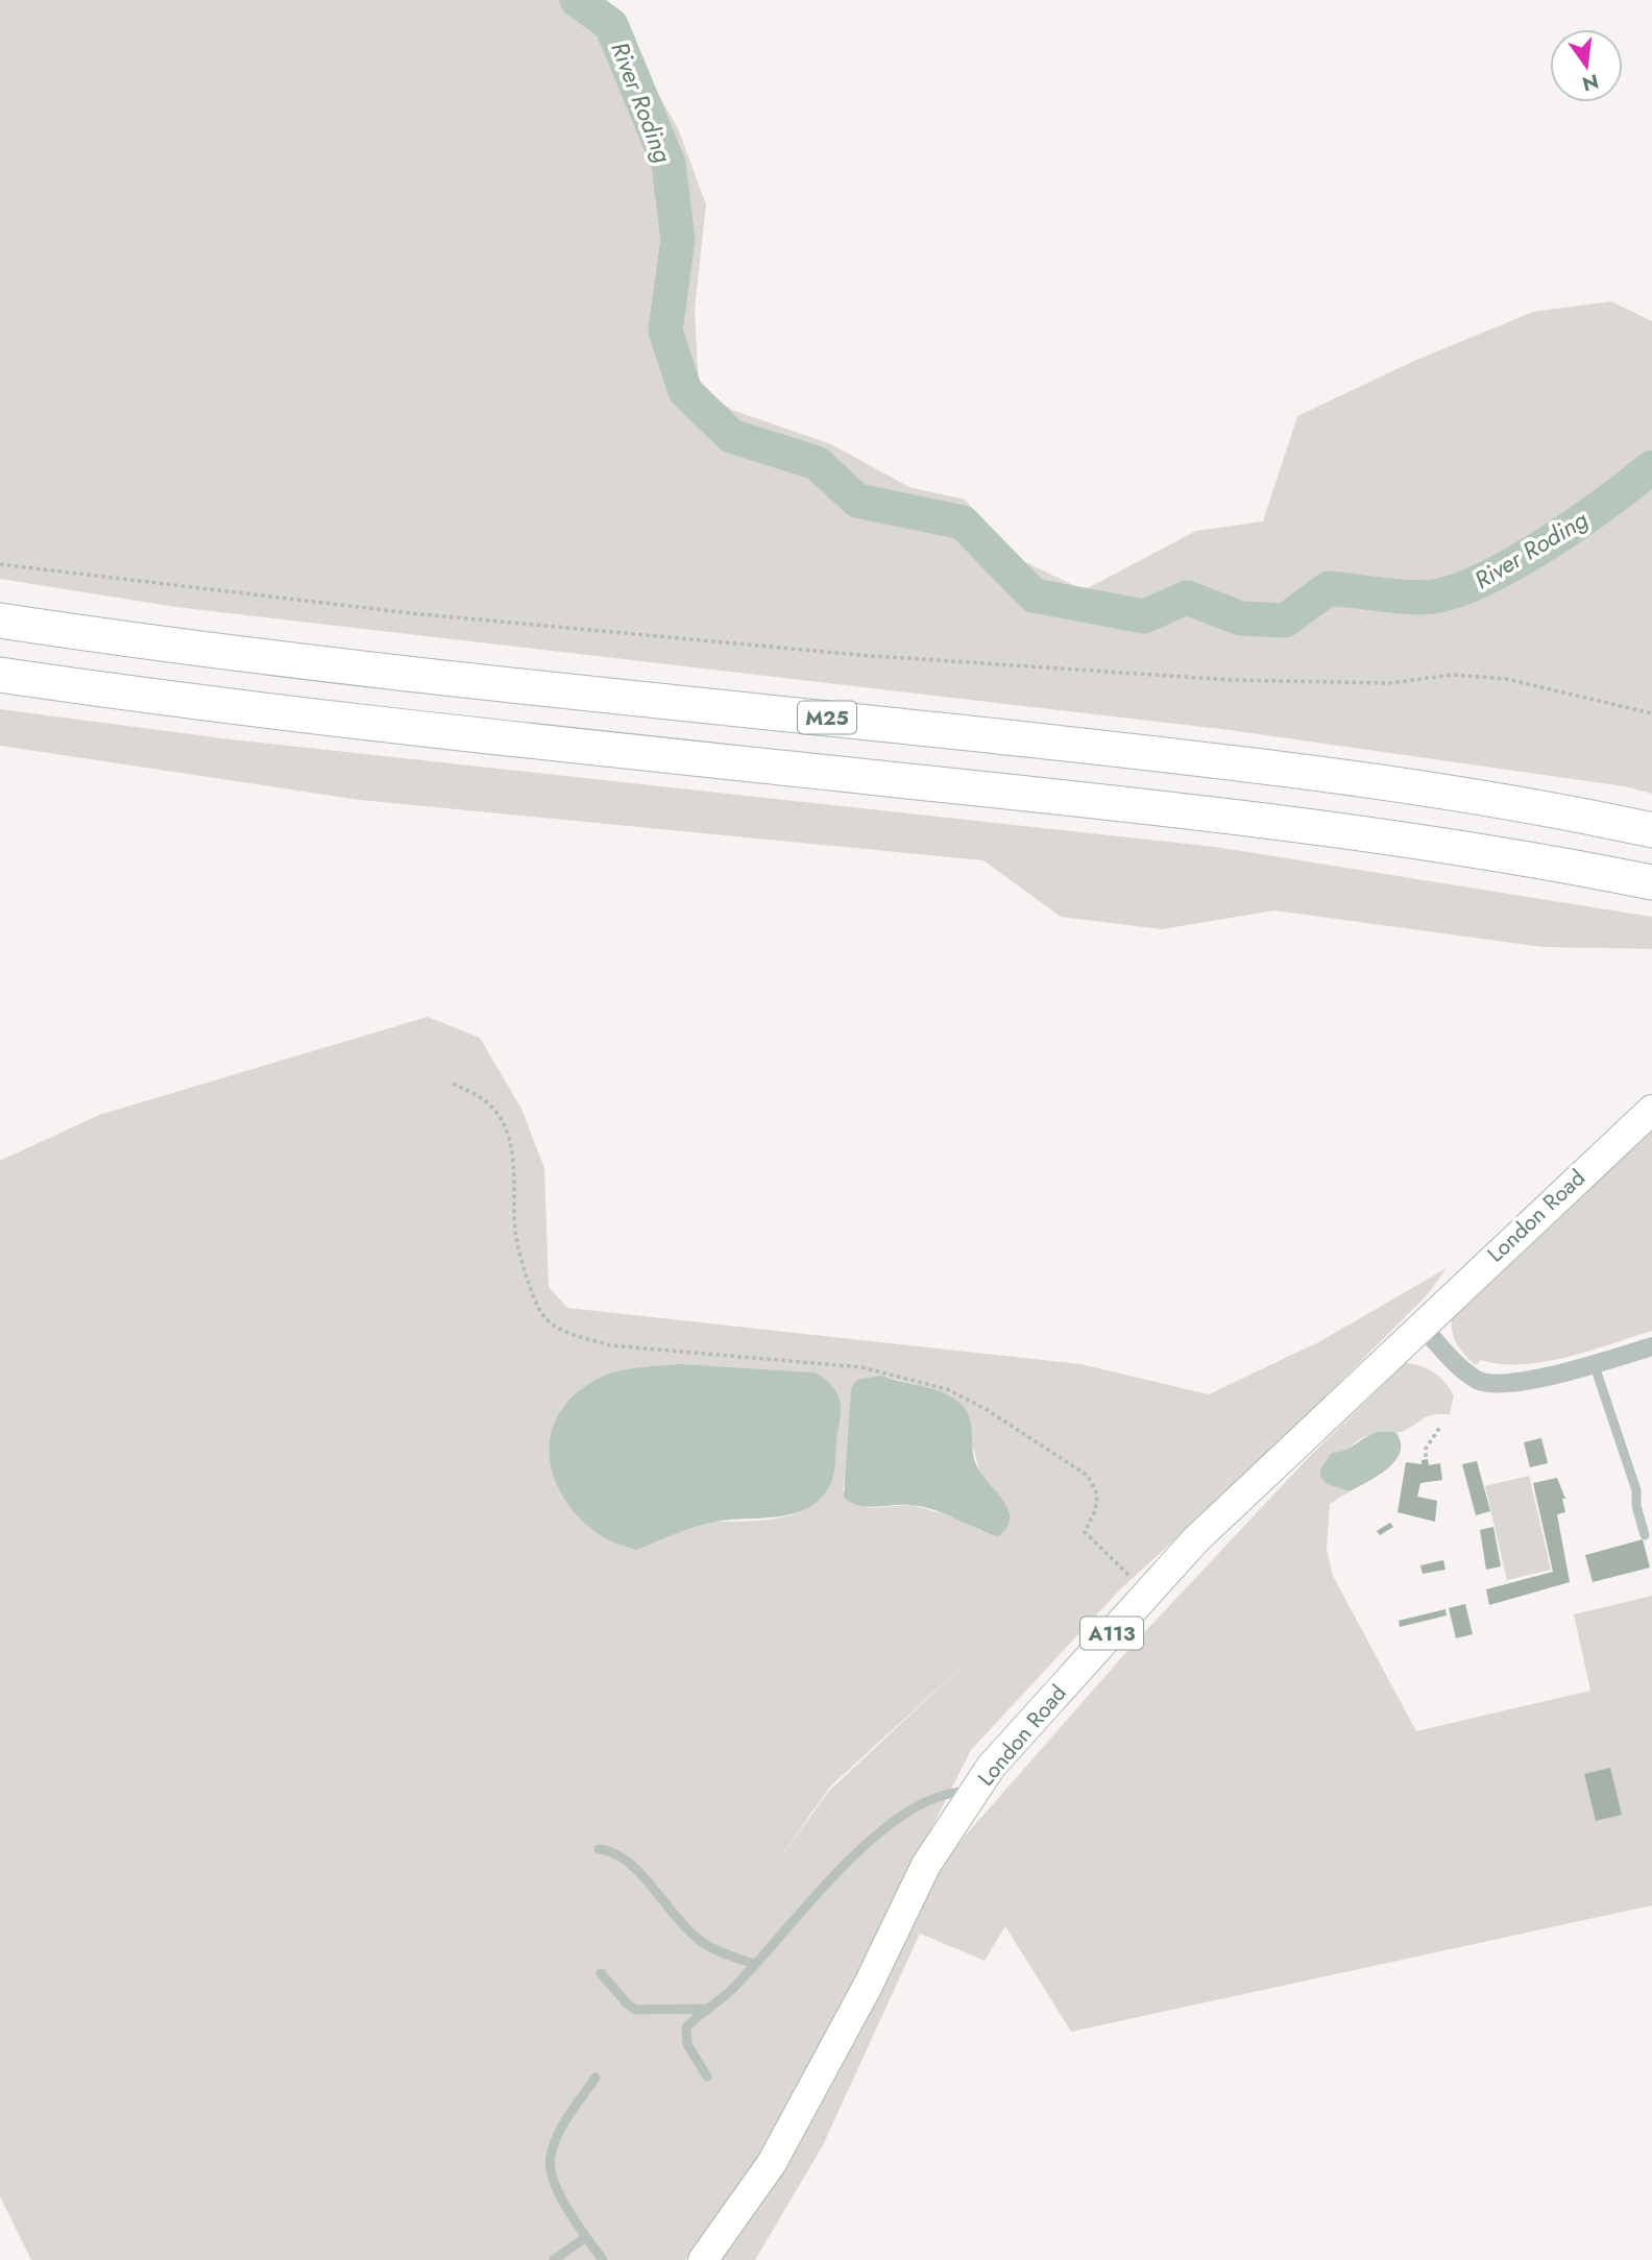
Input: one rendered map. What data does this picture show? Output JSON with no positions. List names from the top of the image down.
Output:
{
  "streets": {
    "highway": ["M25"],
    "main road": ["London Road", "A113"]
  },
  "water": ["River Roding"],
  "north": "bottom"
}
